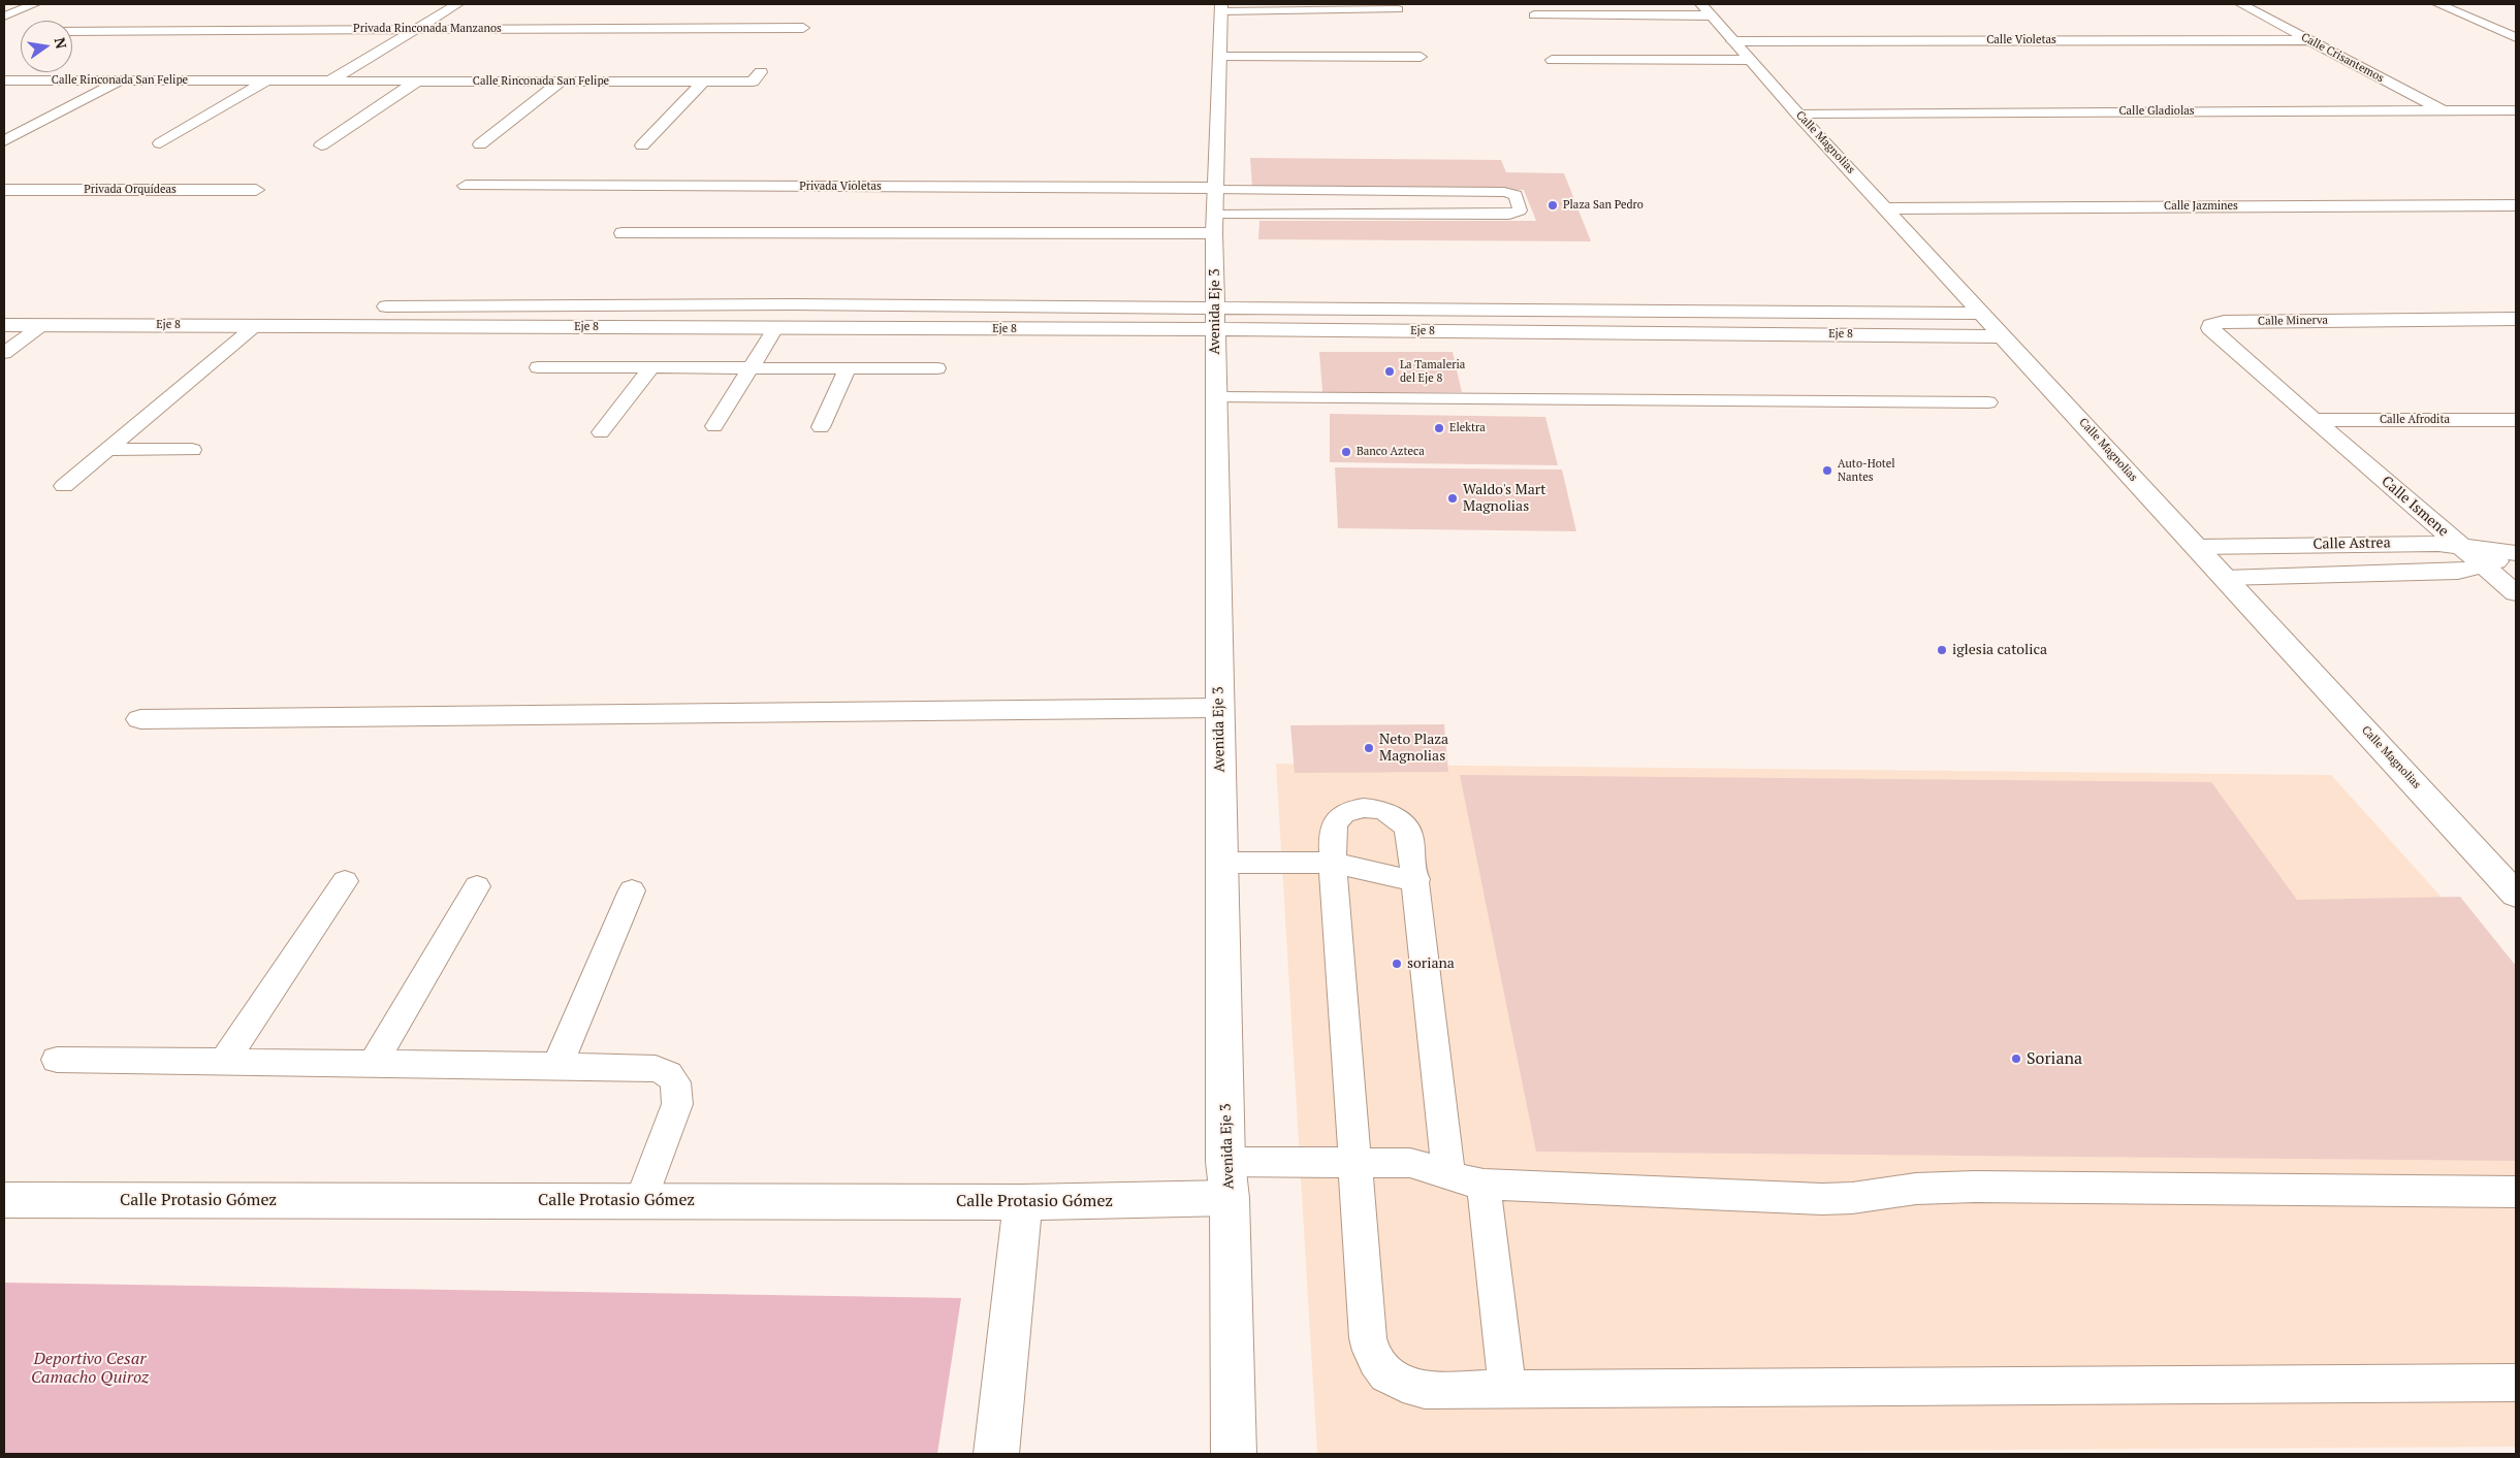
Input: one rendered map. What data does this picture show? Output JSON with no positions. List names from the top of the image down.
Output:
{
  "streets": {
    "street": [
      "Privada Rinconada Manzanos",
      "Calle Violetas",
      "Calle Crisantemos",
      "Calle Rinconada San Felipe",
      "Calle Gladiolas",
      "Calle Magnolias",
      "Privada Violetas",
      "Privada Orquídeas",
      "Calle Jazmines",
      "Avenida Eje 3",
      "Calle Minerva",
      "Eje 8",
      "Calle Afrodita",
      "Calle Ismene",
      "Calle Astrea",
      "Calle Protasio Gómez"
    ]
  },
  "crossings": [
    ["Privada Rinconada Manzanos", "Calle Rinconada San Felipe"],
    ["Calle Violetas", "Calle Crisantemos"],
    ["Calle Violetas", "Calle Magnolias"],
    ["Calle Crisantemos", "Calle Gladiolas"],
    ["Calle Gladiolas", "Calle Magnolias"],
    ["Calle Magnolias", "Calle Jazmines"],
    ["Calle Magnolias", "Eje 8"],
    ["Calle Magnolias", "Calle Astrea"],
    ["Privada Violetas", "Avenida Eje 3"],
    ["Avenida Eje 3", "Eje 8"],
    ["Avenida Eje 3", "Calle Protasio Gómez"],
    ["Calle Minerva", "Calle Afrodita"],
    ["Calle Minerva", "Calle Ismene"],
    ["Calle Afrodita", "Calle Ismene"],
    ["Calle Ismene", "Calle Astrea"]
  ],
  "parks": ["Deportivo Cesar Camacho Quiroz"],
  "places": [
    "Plaza San Pedro",
    "La Tamaleria del Eje 8",
    "Elektra",
    "Banco Azteca",
    "Auto-Hotel Nantes",
    "Waldo's Mart Magnolias",
    "iglesia catolica",
    "Neto Plaza Magnolias",
    "soriana",
    "Soriana"
  ],
  "north": "right"
}
